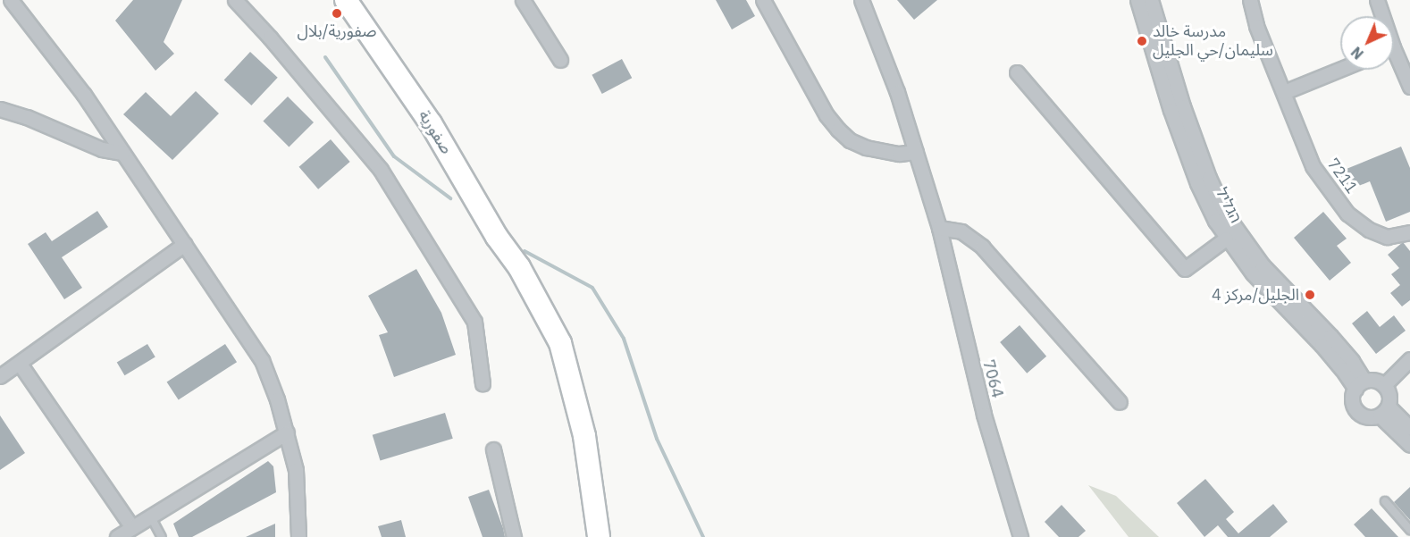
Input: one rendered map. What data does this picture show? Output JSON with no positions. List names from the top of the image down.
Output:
{
  "streets": {
    "main road": ["صفورية"],
    "street": ["7211", "הגליל", "7064"]
  },
  "places": ["صفورية/بلال", "مدرسة خالد سليمان/حي الجليل", "الجليل/مركز 4"],
  "north": "bottom left"
}
